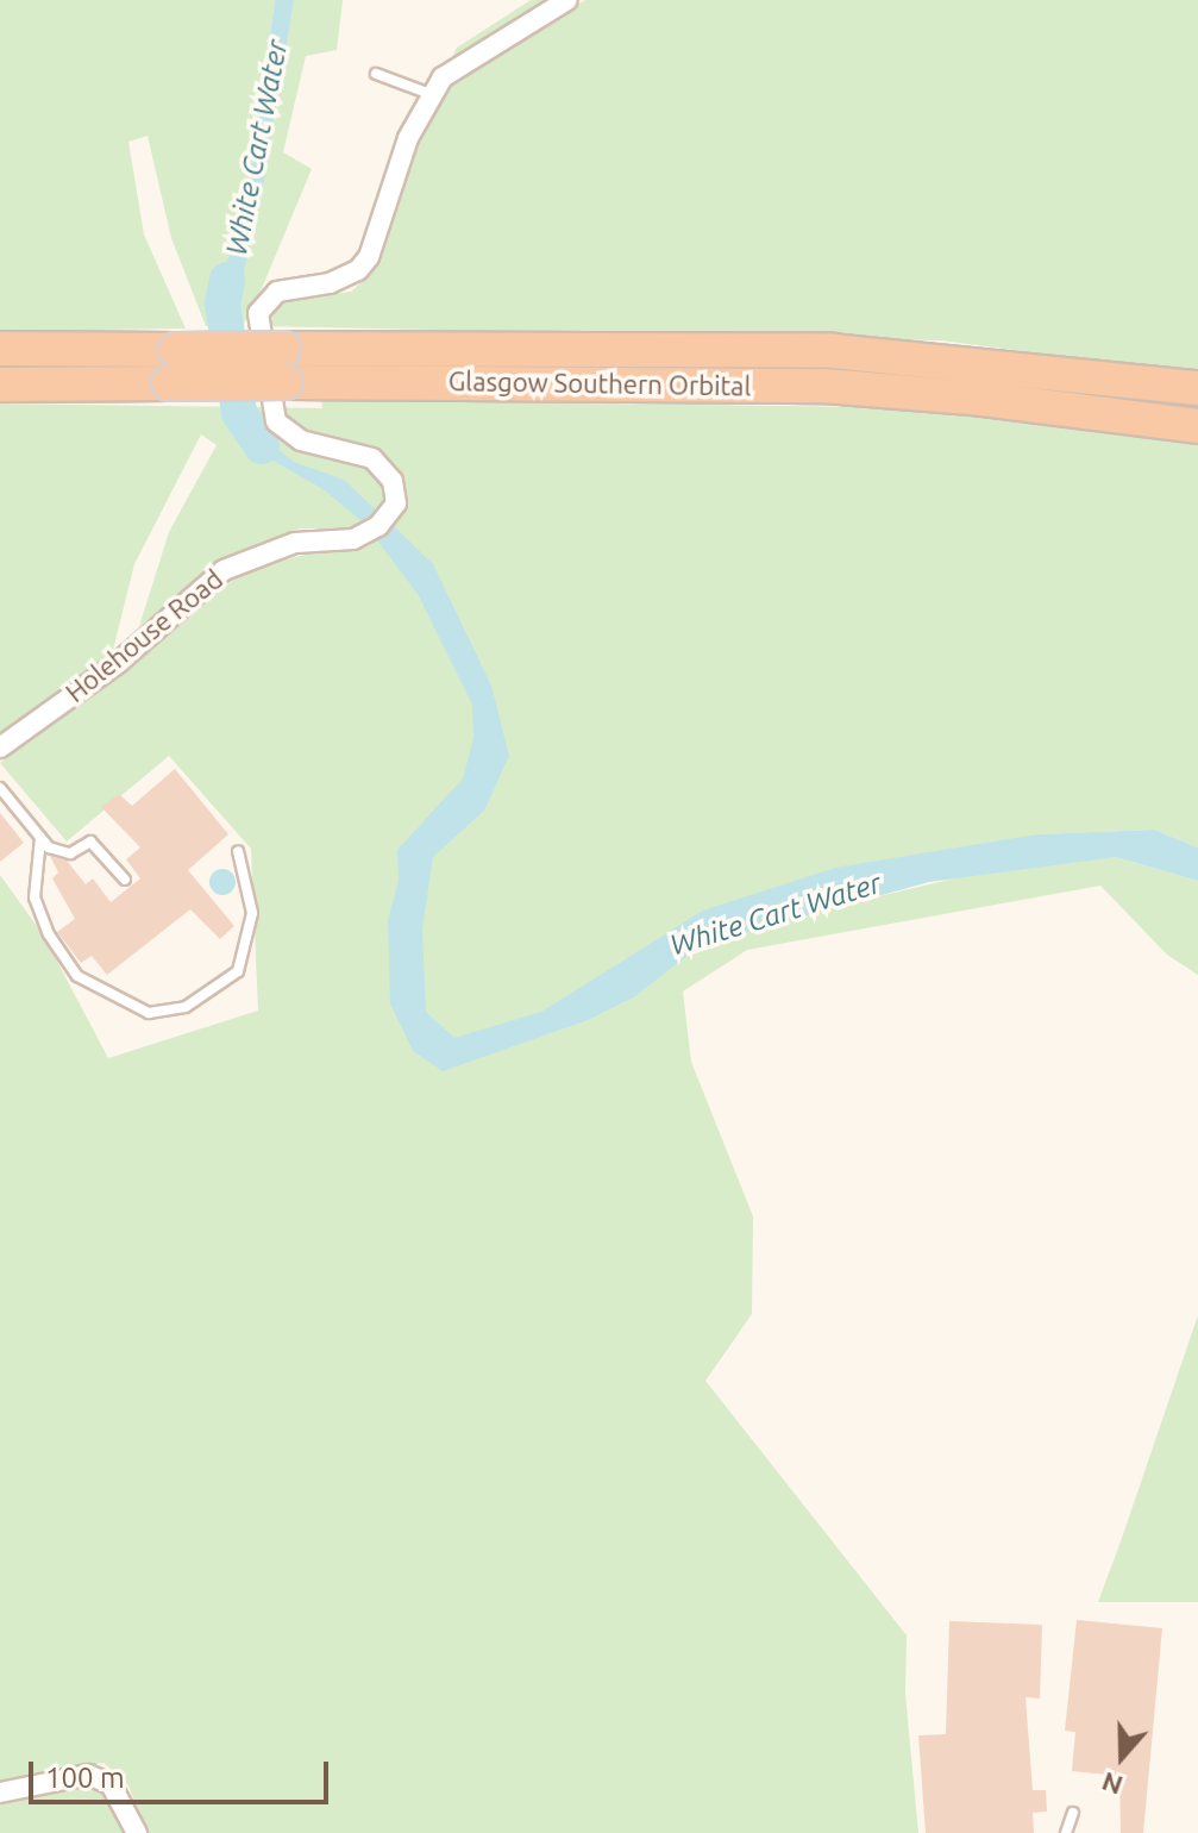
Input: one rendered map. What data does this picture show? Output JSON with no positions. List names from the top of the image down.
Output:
{
  "streets": {
    "highway": ["Glasgow Southern Orbital"],
    "street": ["Holehouse Road"]
  },
  "water": ["White Cart Water"],
  "scale_bar": "100 m",
  "north": "bottom"
}
